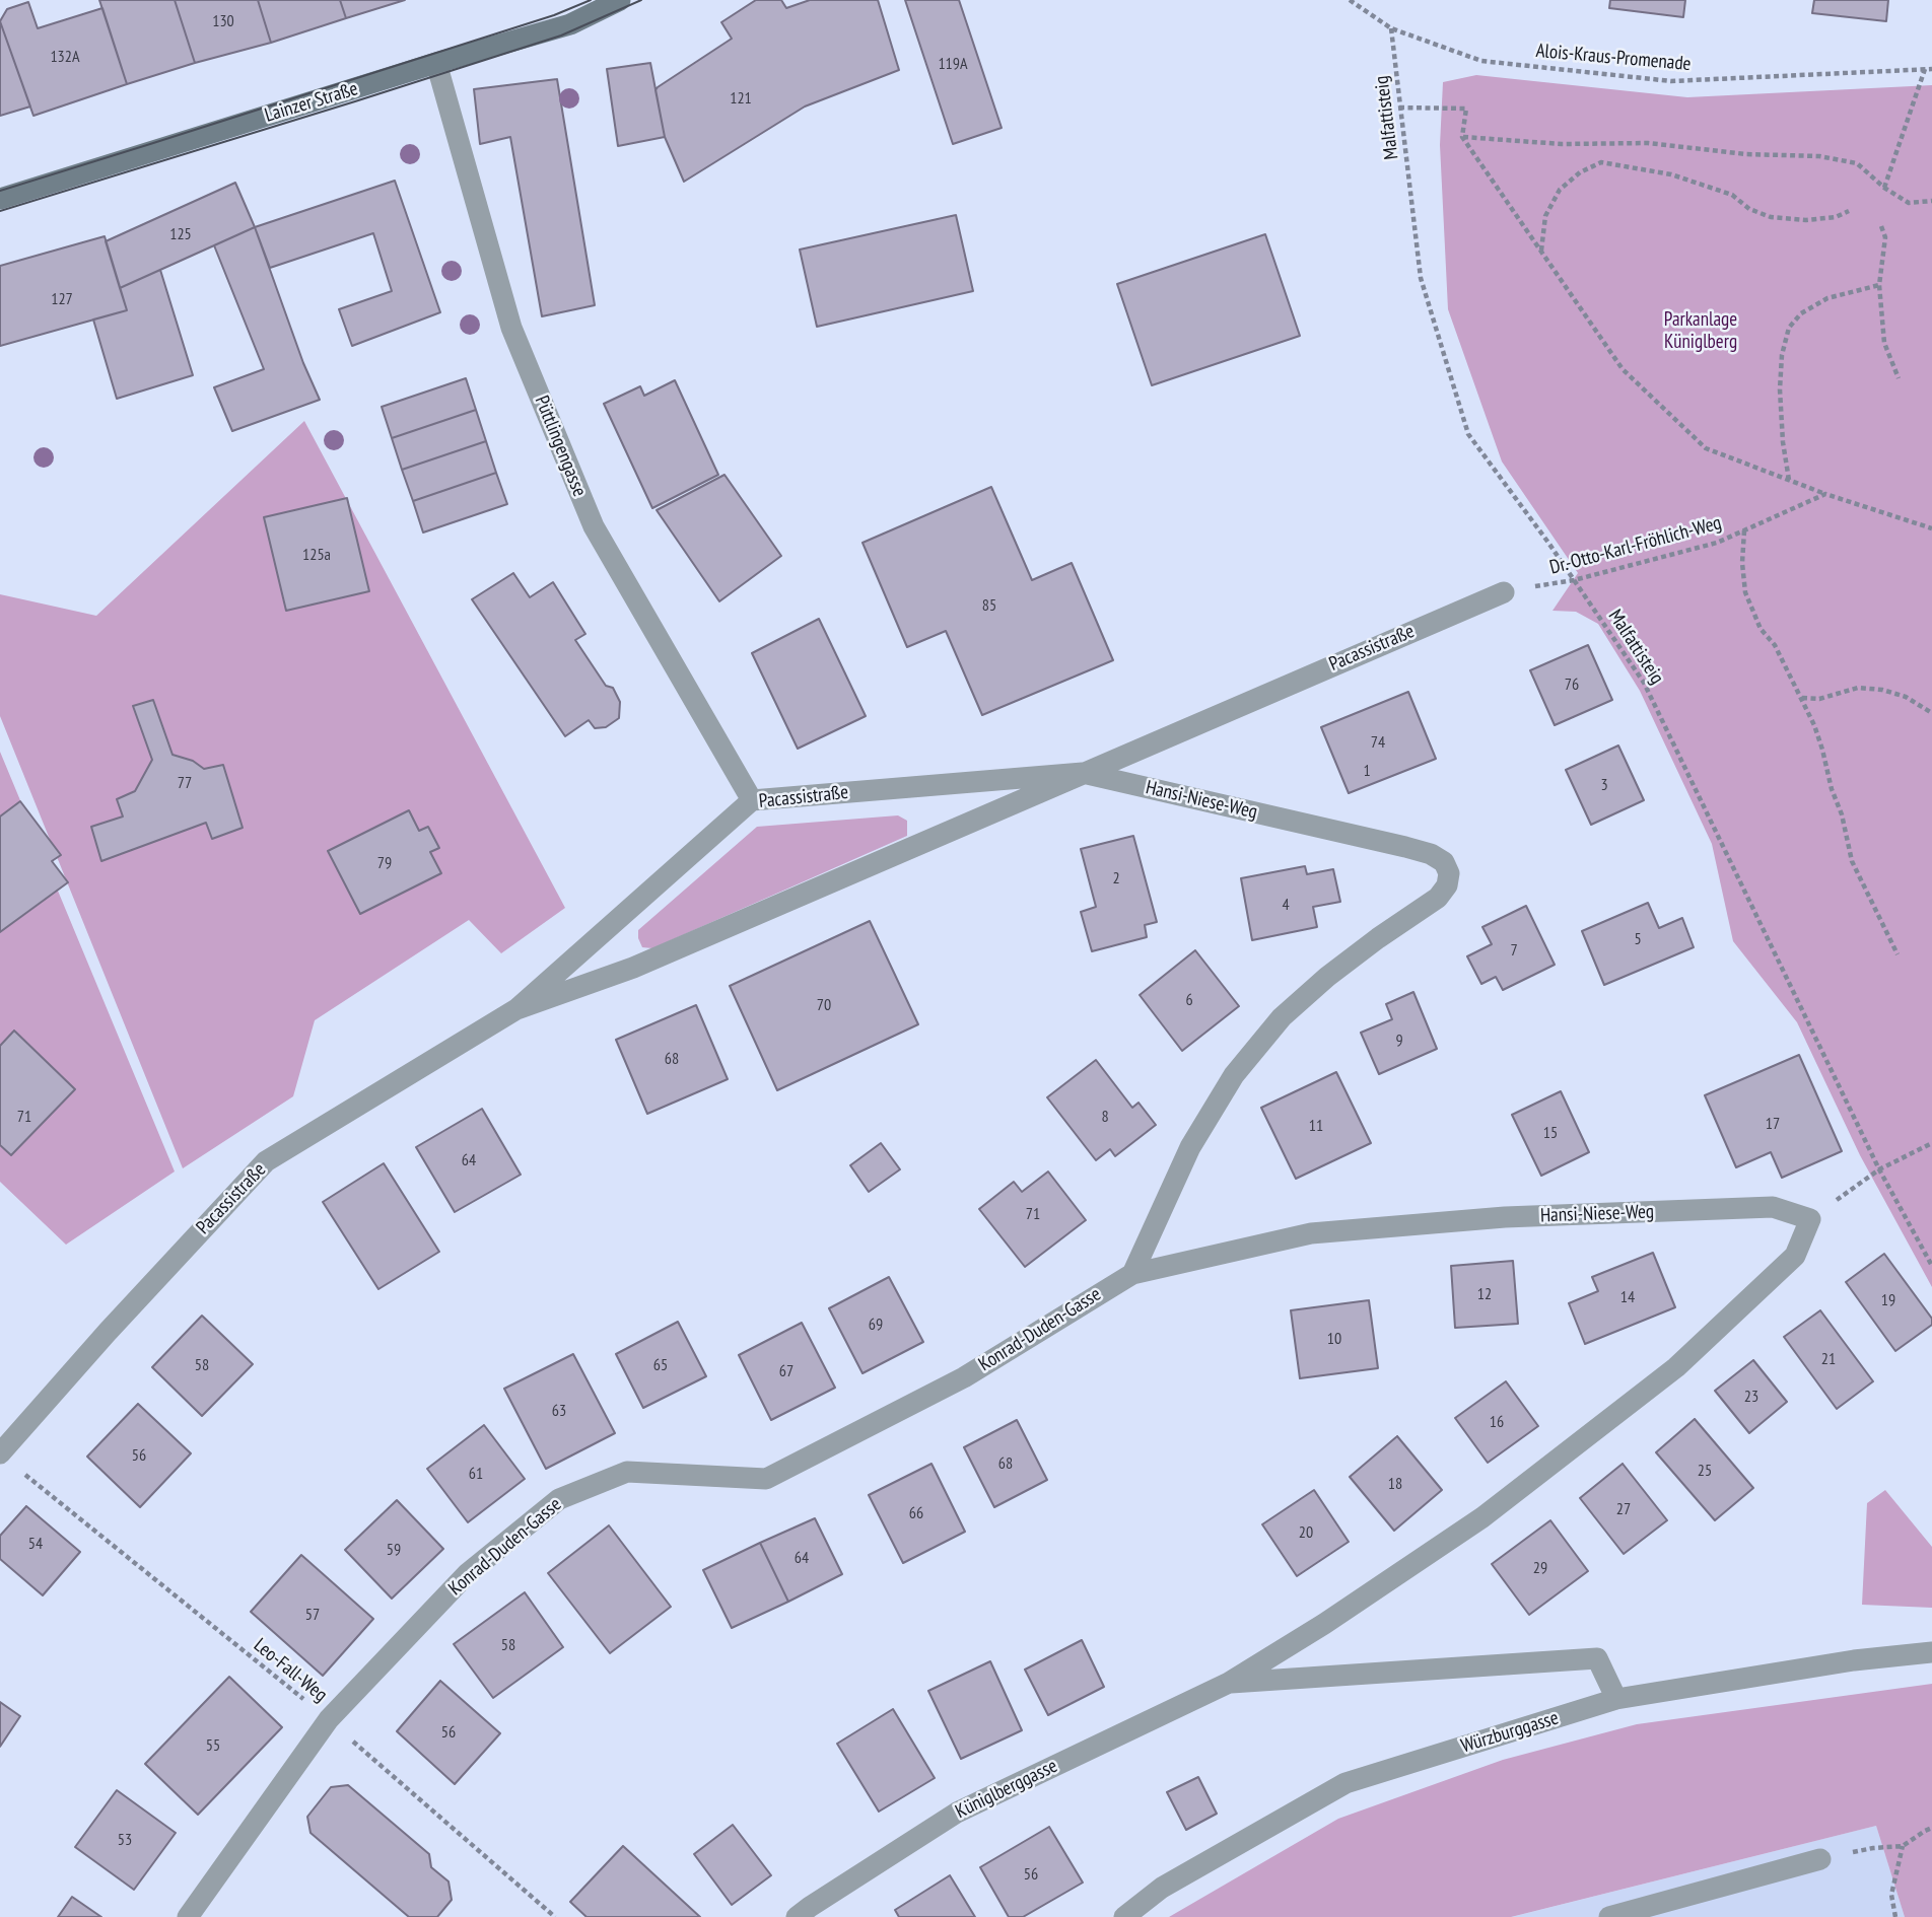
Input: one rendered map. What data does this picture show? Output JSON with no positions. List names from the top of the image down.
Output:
{
  "streets": {
    "main road": ["Lainzer Straße"],
    "street": [
      "Püttlingengasse",
      "Pacassistraße",
      "Hansi-Niese-Weg",
      "Konrad-Duden-Gasse",
      "Würzburggasse",
      "Küniglberggasse"
    ],
    "path": [
      "Alois-Kraus-Promenade",
      "Malfattisteig",
      "Dr.-Otto-Karl-Fröhlich-Weg",
      "Leo-Fall-Weg"
    ]
  },
  "crossings": [
    ["Alois-Kraus-Promenade", "Malfattisteig"],
    ["Lainzer Straße", "Püttlingengasse"],
    ["Malfattisteig", "Dr.-Otto-Karl-Fröhlich-Weg"],
    ["Püttlingengasse", "Pacassistraße"],
    ["Dr.-Otto-Karl-Fröhlich-Weg", "Pacassistraße"],
    ["Pacassistraße", "Hansi-Niese-Weg"],
    ["Hansi-Niese-Weg", "Konrad-Duden-Gasse"],
    ["Konrad-Duden-Gasse", "Leo-Fall-Weg"]
  ],
  "parks": ["Parkanlage Küniglberg"],
  "house_numbers": [
    "130",
    "132A",
    "119A",
    "121",
    "125",
    "127",
    "125a",
    "85",
    "76",
    "74",
    "1",
    "77",
    "3",
    "79",
    "2",
    "4",
    "5",
    "7",
    "6",
    "70",
    "9",
    "68",
    "71",
    "8",
    "17",
    "11",
    "15",
    "64",
    "71",
    "12",
    "14",
    "19",
    "69",
    "10",
    "21",
    "58",
    "65",
    "67",
    "23",
    "63",
    "16",
    "56",
    "68",
    "25",
    "61",
    "18",
    "27",
    "66",
    "20",
    "54",
    "59",
    "64",
    "29",
    "57",
    "58",
    "56",
    "55",
    "53",
    "56"
  ]
}
